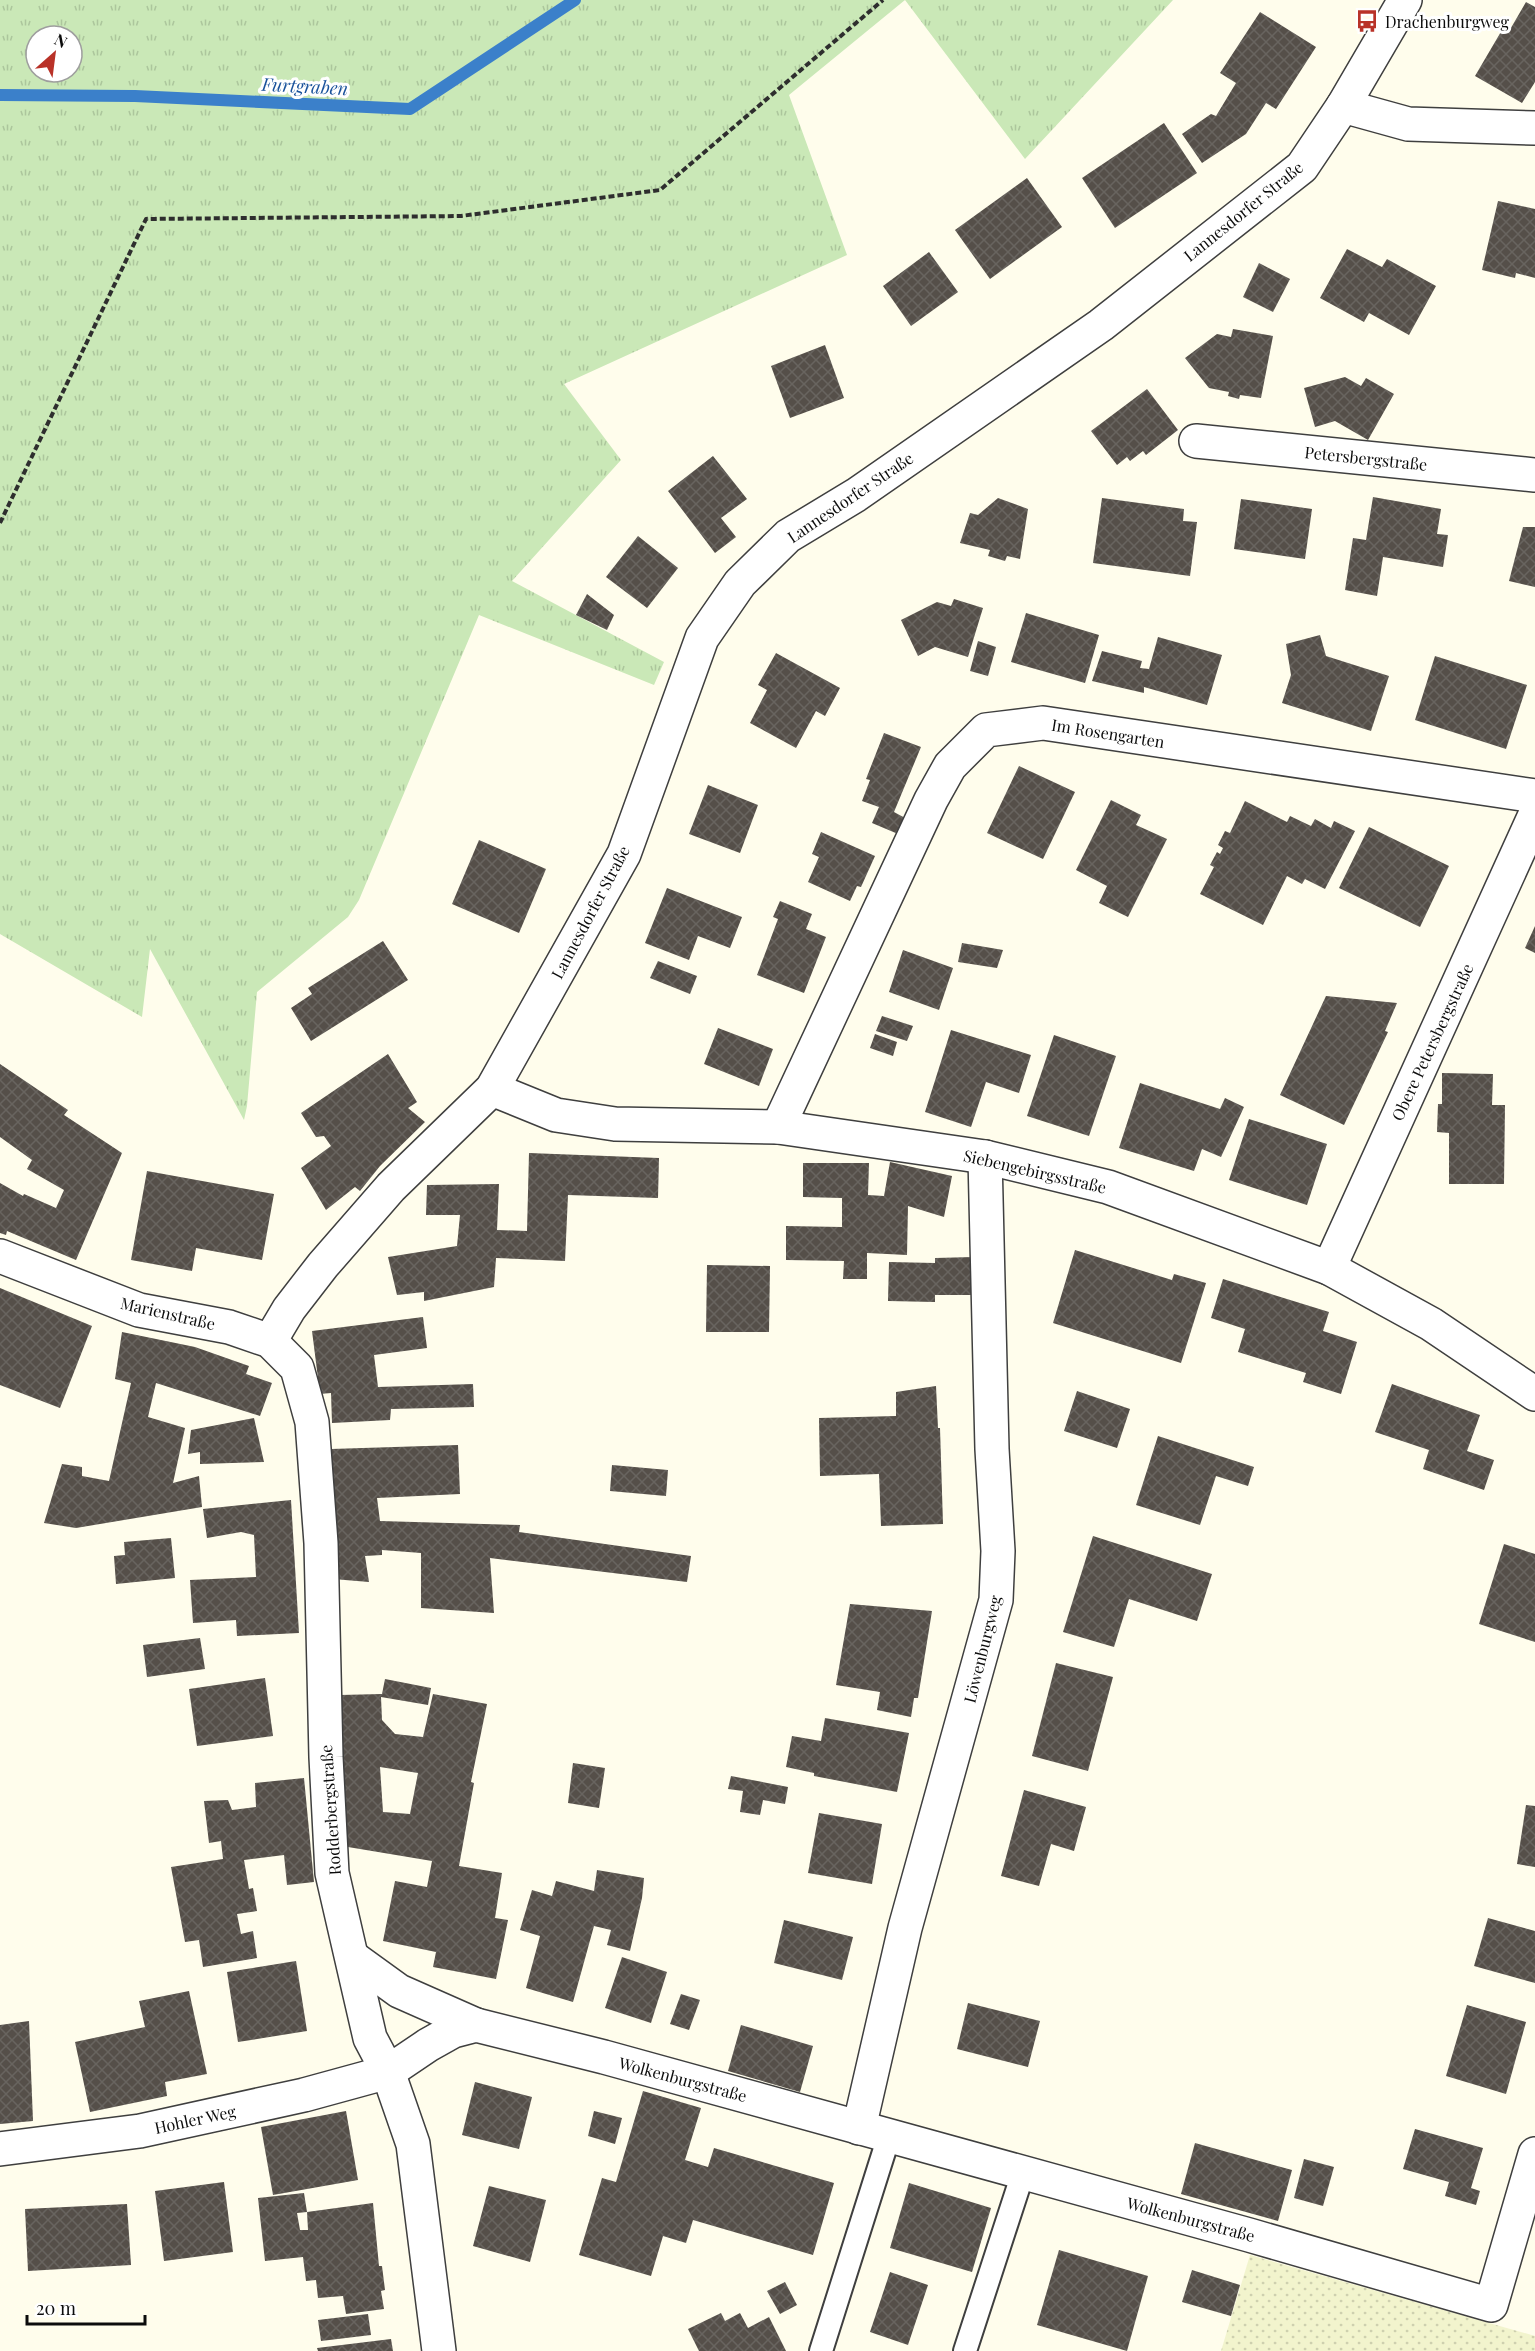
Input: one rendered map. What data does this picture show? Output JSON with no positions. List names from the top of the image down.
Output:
{
  "streets": {
    "street": [
      "Lannesdorfer Straße",
      "Petersbergstraße",
      "Im Rosengarten",
      "Obere Petersbergstraße",
      "Siebengebirgsstraße",
      "Marienstraße",
      "Löwenburgweg",
      "Rodderbergstraße",
      "Wolkenburgstraße",
      "Hohler Weg"
    ]
  },
  "crossings": [
    ["Lannesdorfer Straße", "Siebengebirgsstraße"],
    ["Lannesdorfer Straße", "Marienstraße"],
    ["Lannesdorfer Straße", "Rodderbergstraße"],
    ["Im Rosengarten", "Siebengebirgsstraße"],
    ["Obere Petersbergstraße", "Siebengebirgsstraße"],
    ["Siebengebirgsstraße", "Löwenburgweg"],
    ["Marienstraße", "Rodderbergstraße"],
    ["Löwenburgweg", "Wolkenburgstraße"],
    ["Rodderbergstraße", "Wolkenburgstraße"],
    ["Rodderbergstraße", "Hohler Weg"]
  ],
  "water": ["Furtgraben"],
  "places": {
    "bus stop": ["Drachenburgweg"]
  },
  "scale_bar": "20 m",
  "north": "top right"
}
